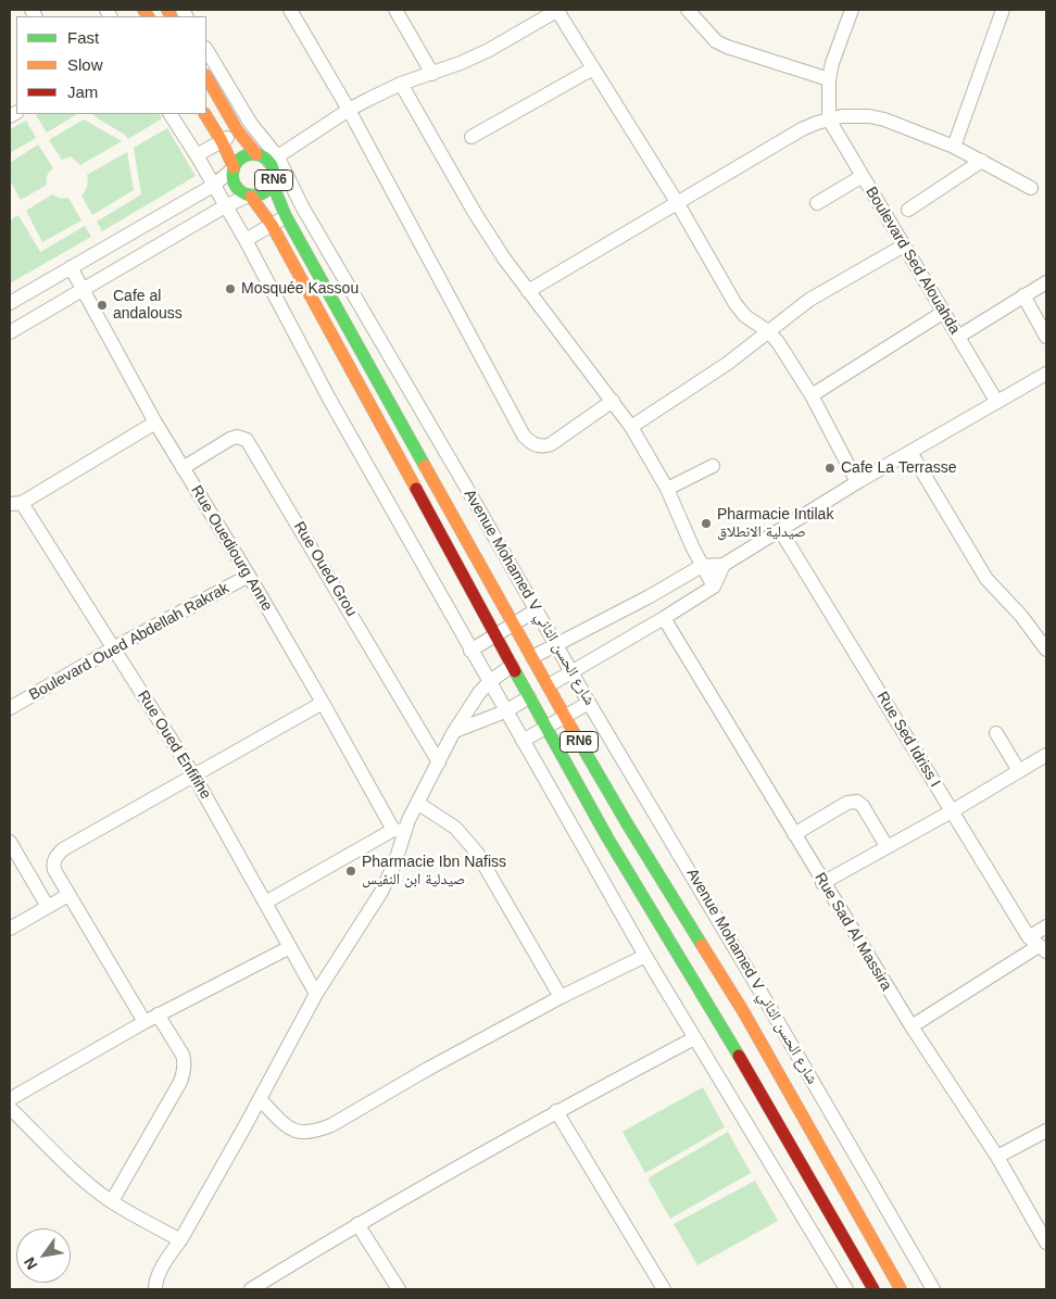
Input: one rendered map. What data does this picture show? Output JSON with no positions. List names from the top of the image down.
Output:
{
  "streets": {
    "main road": ["RN6"],
    "street": [
      "Boulevard Sed Alouahda",
      "Rue Ouediourg Anne",
      "Rue Oued Grou",
      "Avenue Mohamed V شارع الحسن الثاني",
      "Boulevard Oued Abdellah Rakrak",
      "Rue Sed Idriss I",
      "Rue Oued Enfifihe",
      "Rue Sad Al Massira"
    ]
  },
  "crossings": [
    ["RN6", "Avenue Mohamed V شارع الحسن الثاني"],
    ["Rue Ouediourg Anne", "Rue Oued Grou"],
    ["Rue Ouediourg Anne", "Boulevard Oued Abdellah Rakrak"],
    ["Boulevard Oued Abdellah Rakrak", "Rue Oued Enfifihe"]
  ],
  "places": [
    "Mosquée Kassou",
    "Cafe al andalouss",
    "Cafe La Terrasse",
    "Pharmacie Intilak صيدلية الانطلاق",
    "Pharmacie Ibn Nafiss صيدلية ابن النفيس"
  ],
  "legend": ["Fast", "Slow", "Jam"],
  "north": "bottom left"
}
